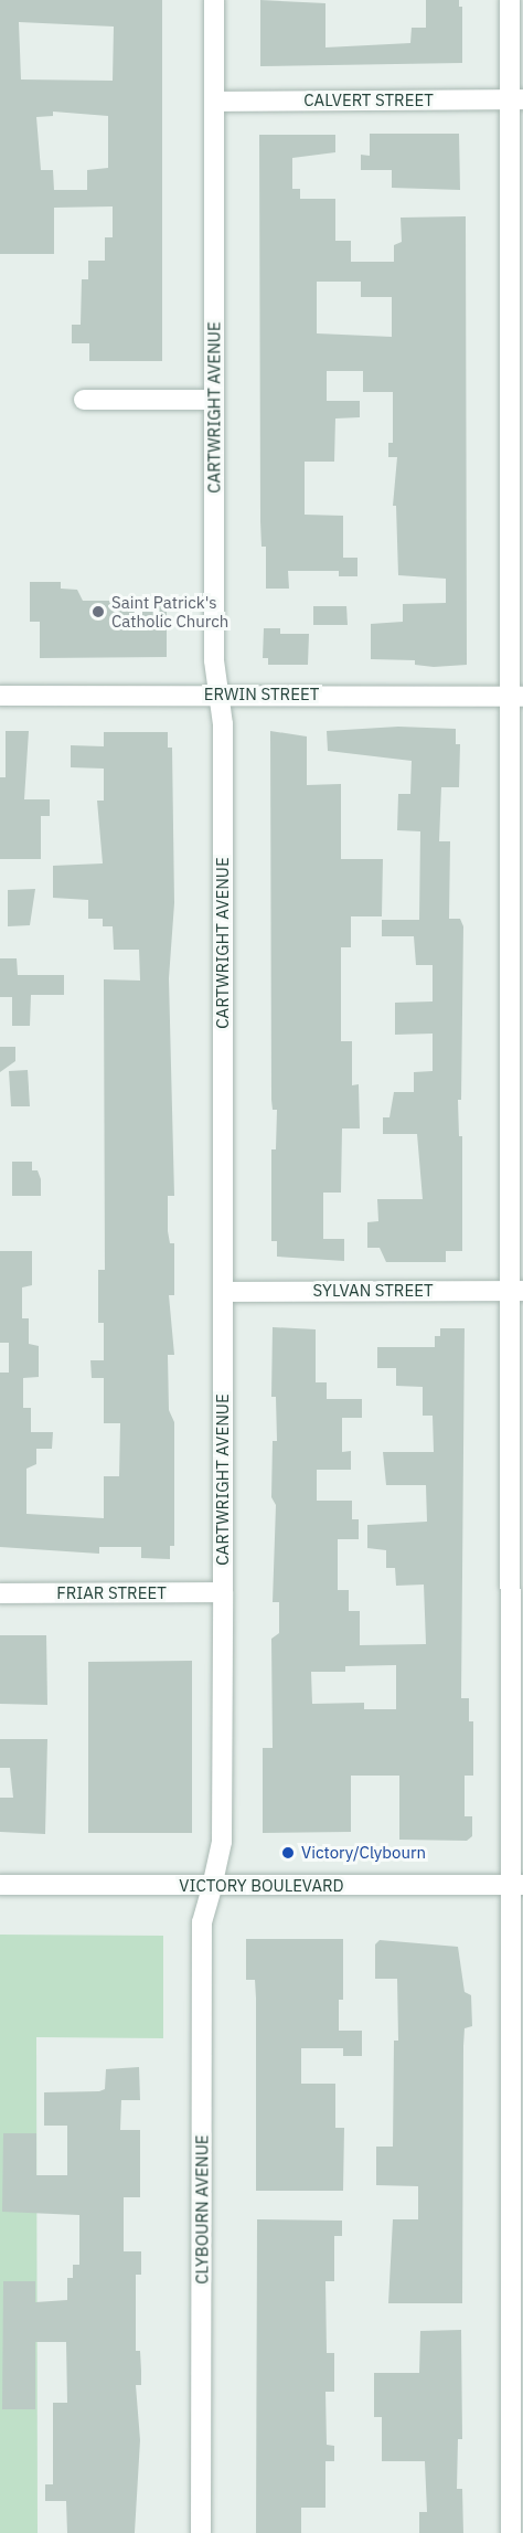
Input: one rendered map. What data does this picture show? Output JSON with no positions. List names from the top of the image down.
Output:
{
  "streets": {
    "street": [
      "CALVERT STREET",
      "CARTWRIGHT AVENUE",
      "ERWIN STREET",
      "SYLVAN STREET",
      "FRIAR STREET",
      "VICTORY BOULEVARD",
      "CLYBOURN AVENUE"
    ]
  },
  "crossings": [
    ["CALVERT STREET", "CARTWRIGHT AVENUE"],
    ["CARTWRIGHT AVENUE", "ERWIN STREET"],
    ["CARTWRIGHT AVENUE", "SYLVAN STREET"],
    ["CARTWRIGHT AVENUE", "FRIAR STREET"],
    ["CARTWRIGHT AVENUE", "VICTORY BOULEVARD"],
    ["CARTWRIGHT AVENUE", "CLYBOURN AVENUE"],
    ["VICTORY BOULEVARD", "CLYBOURN AVENUE"]
  ],
  "places": ["Saint Patrick's Catholic Church", "Victory/Clybourn"]
}
